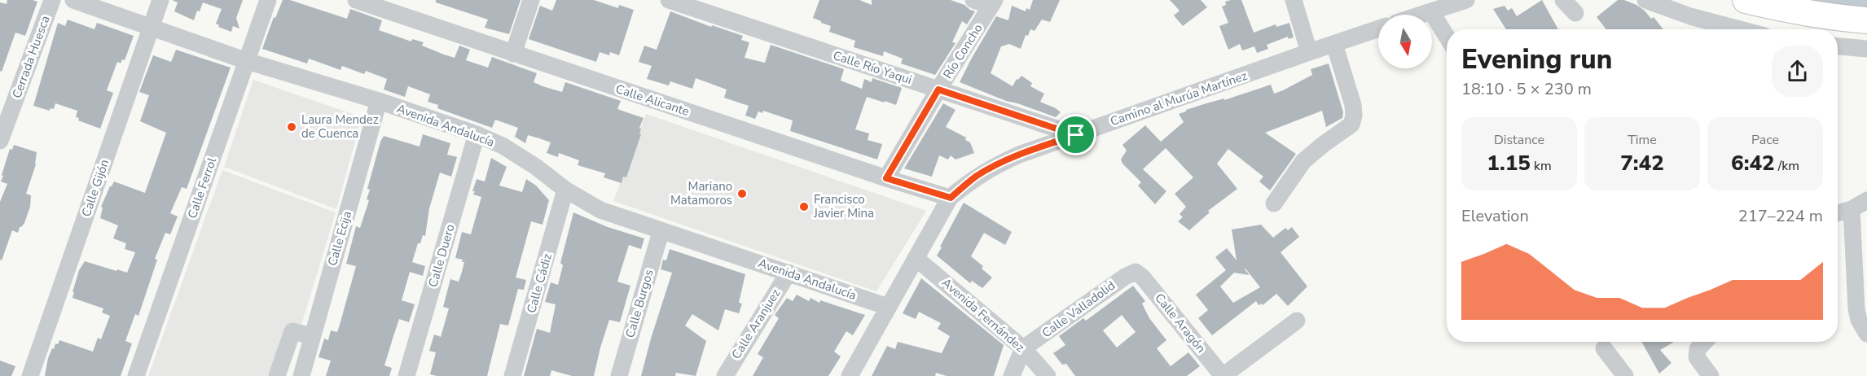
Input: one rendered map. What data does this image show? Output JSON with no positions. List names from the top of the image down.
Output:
{
  "streets": {
    "street": [
      "Río Concho",
      "Cerrada Huesca",
      "Calle Río Yaqui",
      "Camino al Murúa Martínez",
      "Calle Alicante",
      "Avenida Andalucía",
      "Calle Gijón",
      "Calle Ferrol",
      "Calle Ecija",
      "Calle Duero",
      "Calle Cádiz",
      "Calle Burgos",
      "Calle Valladolid",
      "Avenida Fernández",
      "Calle Aragón",
      "Calle Aranjuez"
    ]
  },
  "crossings": [
    ["Río Concho", "Calle Río Yaqui"],
    ["Río Concho", "Calle Alicante"],
    ["Calle Río Yaqui", "Camino al Murúa Martínez"],
    ["Camino al Murúa Martínez", "Calle Alicante"],
    ["Camino al Murúa Martínez", "Avenida Andalucía"],
    ["Camino al Murúa Martínez", "Avenida Fernández"],
    ["Avenida Andalucía", "Calle Gijón"],
    ["Avenida Andalucía", "Calle Ferrol"],
    ["Avenida Andalucía", "Calle Ecija"],
    ["Avenida Andalucía", "Calle Duero"],
    ["Avenida Andalucía", "Calle Cádiz"],
    ["Avenida Andalucía", "Calle Burgos"],
    ["Avenida Andalucía", "Calle Aranjuez"],
    ["Calle Valladolid", "Avenida Fernández"],
    ["Calle Valladolid", "Calle Aragón"]
  ],
  "places": ["Laura Mendez de Cuenca", "Mariano Matamoros", "Francisco Javier Mina"],
  "north": "bottom",
  "page": {
    "heading": ["Evening run", "18:10 · 5 × 230 m"],
    "stats": [
      ["Distance", "1.15 km"],
      ["Time", "7:42"],
      ["Pace", "6:42 /km"]
    ],
    "chart": ["Elevation", "217–224 m"]
  }
}
